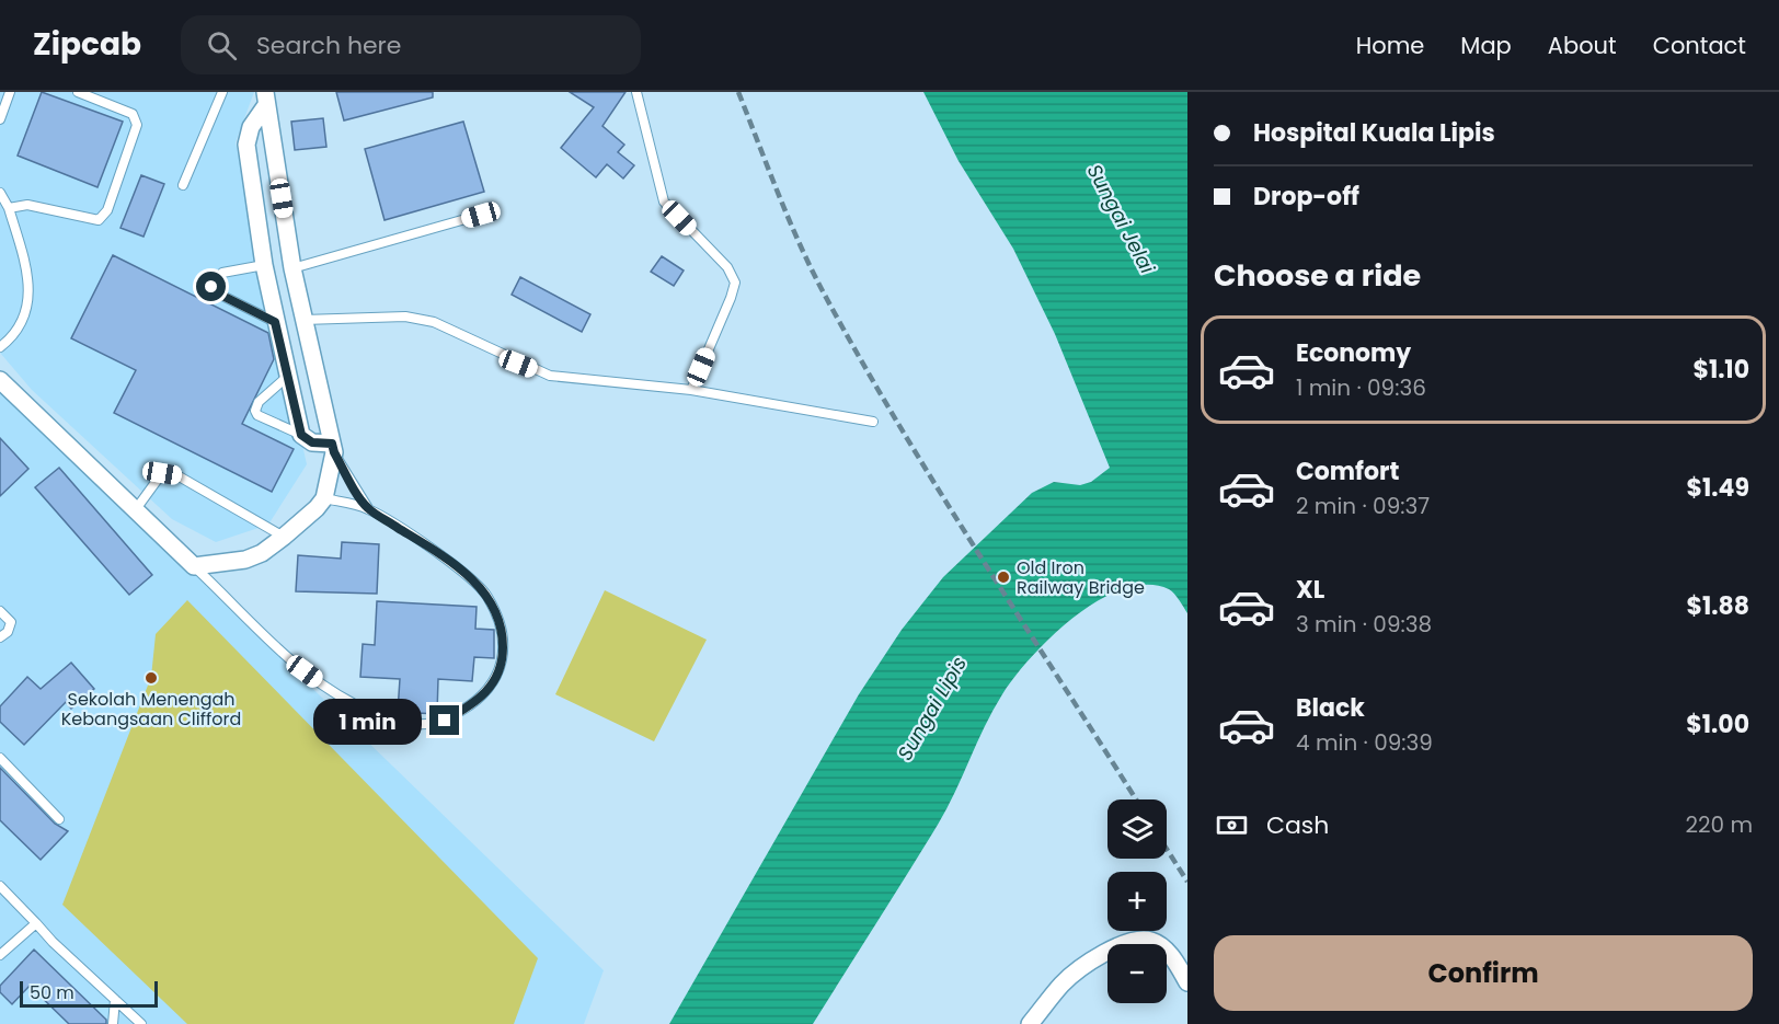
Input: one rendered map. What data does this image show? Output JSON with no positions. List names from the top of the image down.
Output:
{
  "water": ["Sungai Jelai", "Sungai Lipis"],
  "places": ["Old Iron Railway Bridge", "Sekolah Menengah Kebangsaan Clifford"],
  "scale_bar": "50 m",
  "page": {
    "header": "Zipcab",
    "search": "Search here",
    "nav": [
      "Home",
      "Map",
      "About",
      "Contact"
    ],
    "banner": ["Hospital Kuala Lipis", "Drop-off"],
    "heading": "Choose a ride",
    "list": [
      {
        "name": "Economy",
        "note": "1 min · 09:36",
        "value": "$1.10"
      },
      {
        "name": "Comfort",
        "note": "2 min · 09:37",
        "value": "$1.49"
      },
      {
        "name": "XL",
        "note": "3 min · 09:38",
        "value": "$1.88"
      },
      {
        "name": "Black",
        "note": "4 min · 09:39",
        "value": "$1.00"
      }
    ],
    "bubble": "1 min",
    "pay": ["Cash", "220 m"],
    "map_buttons": ["+", "−"],
    "buttons": "Confirm",
    "scale": "50 m"
  }
}
